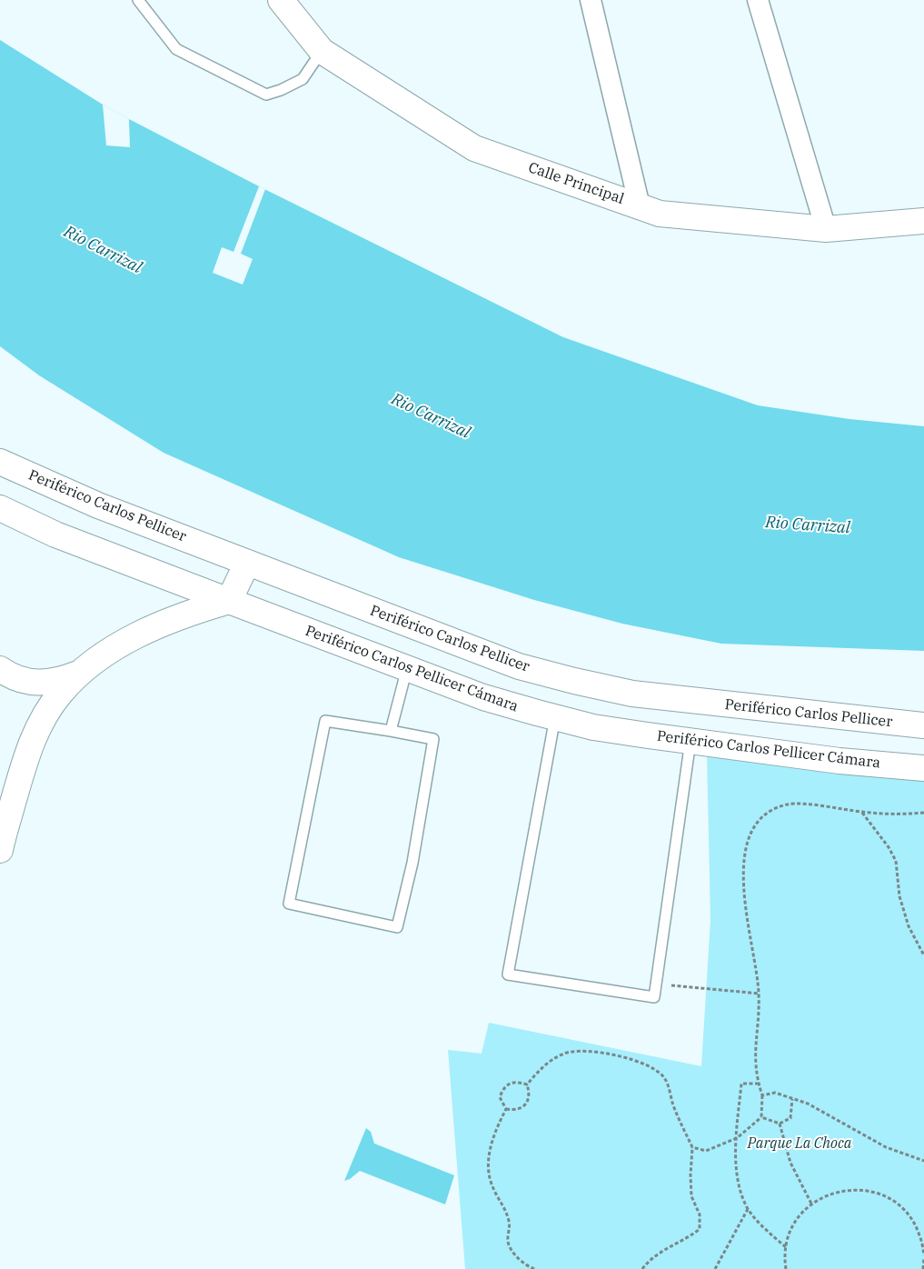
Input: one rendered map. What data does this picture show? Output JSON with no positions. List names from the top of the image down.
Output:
{
  "streets": {
    "main road": ["Calle Principal", "Periférico Carlos Pellicer", "Periférico Carlos Pellicer Cámara"]
  },
  "water": ["Rio Carrizal"],
  "parks": ["Parque La Choca"]
}
